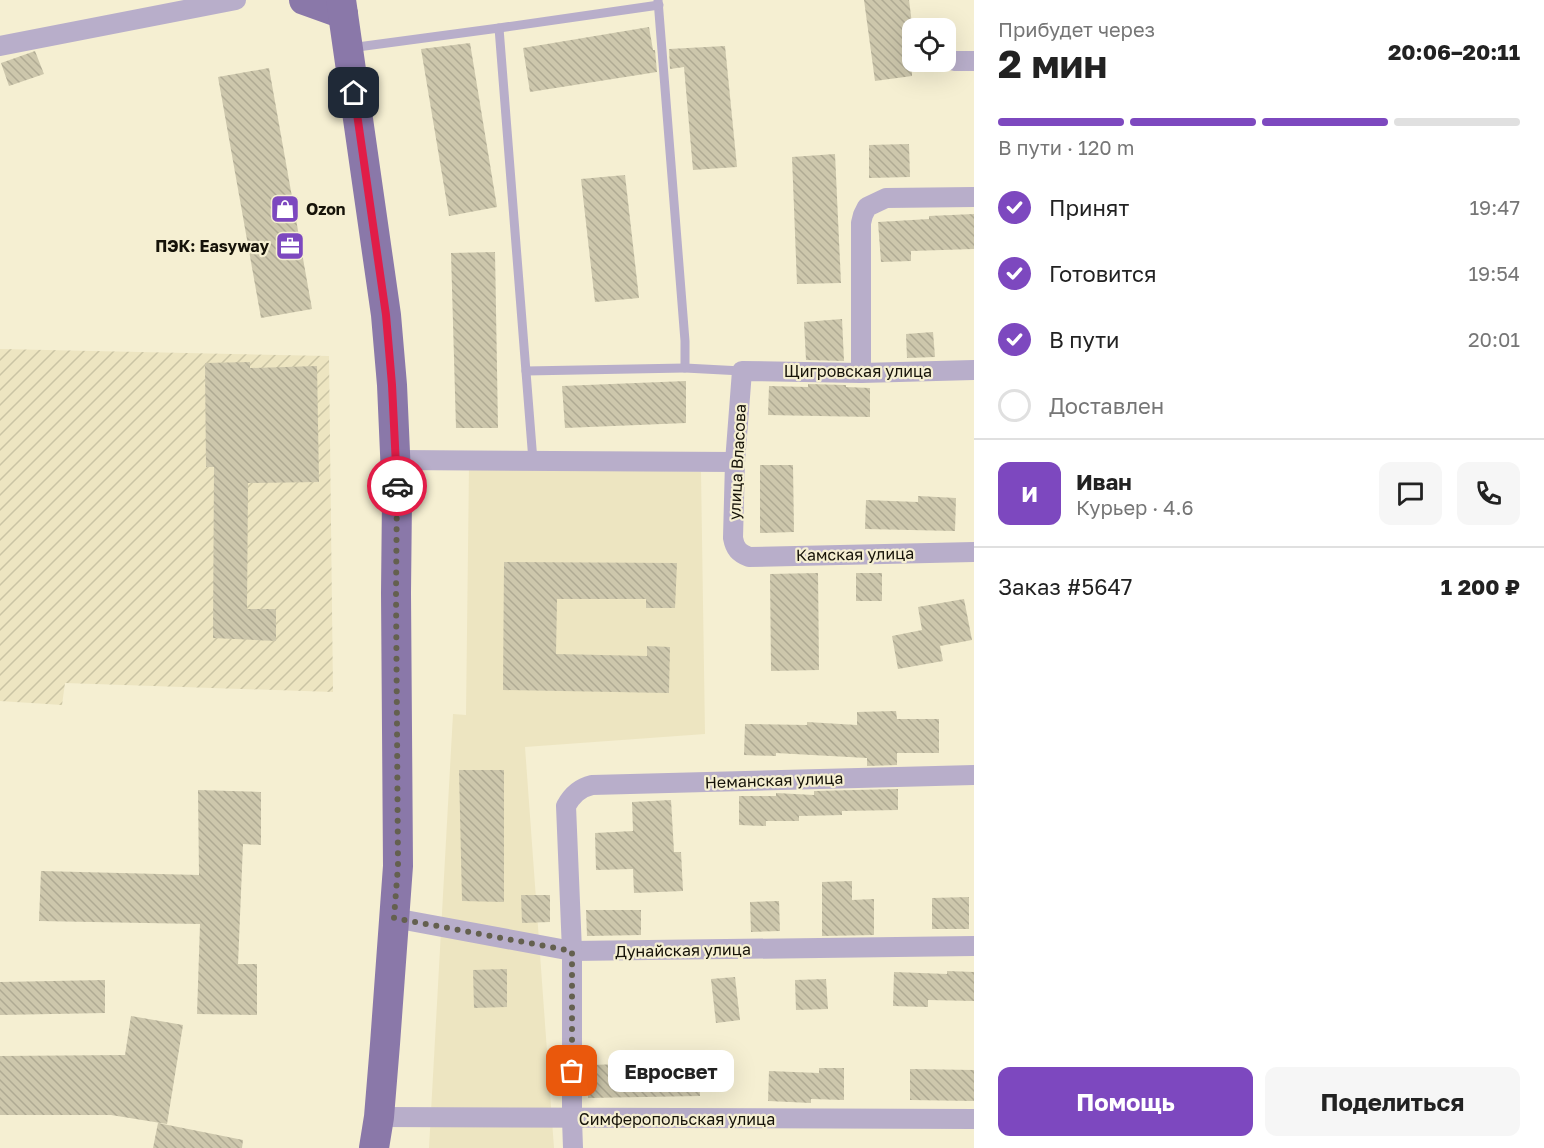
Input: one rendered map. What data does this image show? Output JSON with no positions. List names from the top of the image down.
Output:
{
  "streets": {
    "street": [
      "Щигровская улица",
      "улица Власова",
      "Камская улица",
      "Неманская улица",
      "Дунайская улица",
      "Симферопольская улица"
    ]
  },
  "crossings": [
    ["Щигровская улица", "улица Власова"],
    ["улица Власова", "Камская улица"],
    ["Неманская улица", "Дунайская улица"]
  ],
  "places": {
    "shop": ["Ozon"],
    "office": ["ПЭК: Easyway"],
    "other": ["Евросвет"]
  },
  "page": {
    "heading": ["2 мин", "Прибудет через", "20:06–20:11"],
    "panel": [
      "Иван",
      "Курьер · 4.6",
      "Заказ #5647",
      "1 200 ₽"
    ],
    "bar": "В пути · 120 m",
    "list": [
      ["Принят", "19:47"],
      ["Готовится", "19:54"],
      ["В пути", "20:01"],
      "Доставлен"
    ],
    "round": "И",
    "bubble": "Евросвет",
    "buttons": ["Помощь", "Поделиться"]
  }
}
